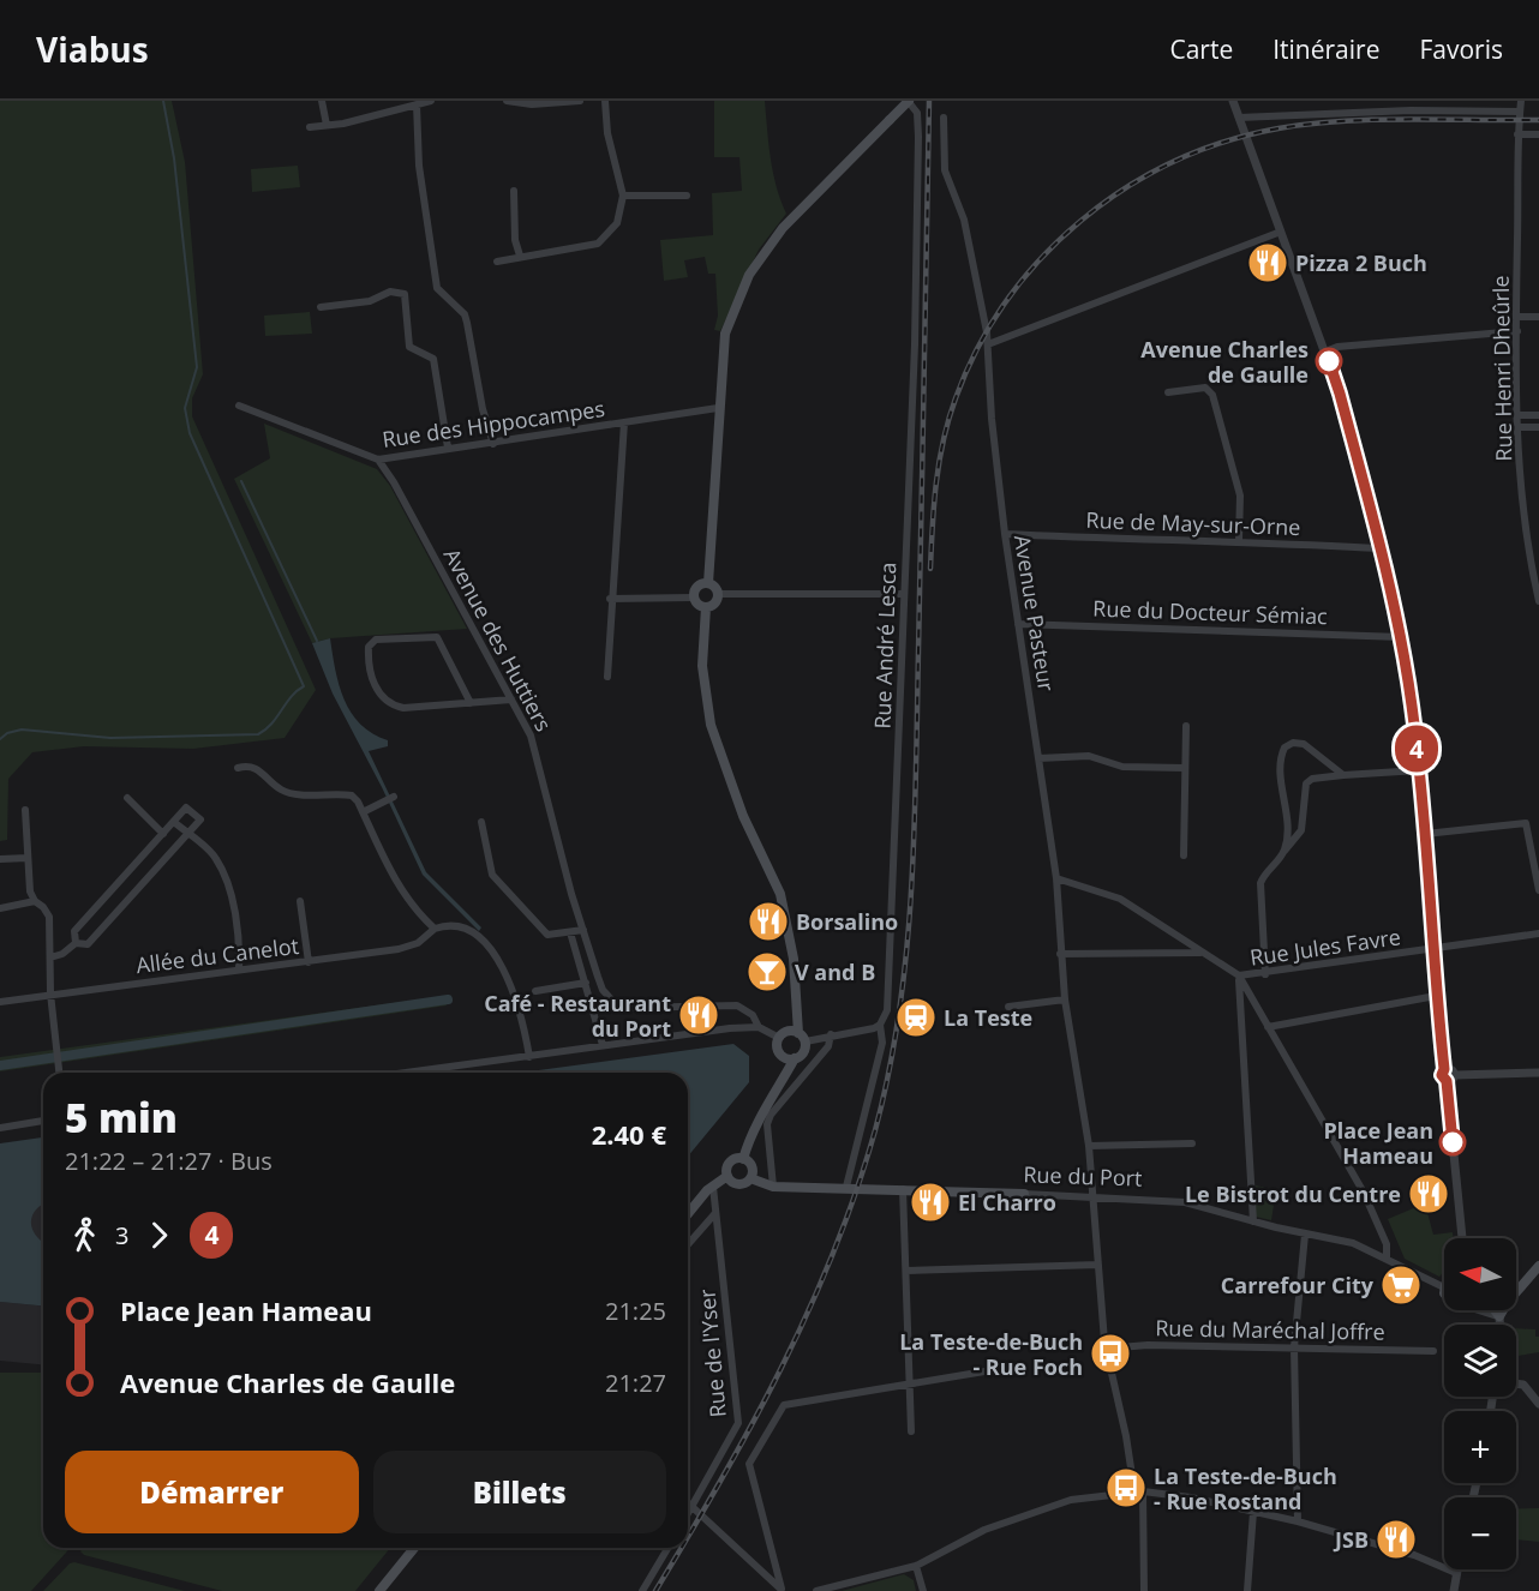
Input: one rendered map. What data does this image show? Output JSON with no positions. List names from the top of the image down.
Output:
{
  "streets": {
    "main road": ["Rue du Port"],
    "street": [
      "Rue Henri Dheûrle",
      "Rue des Hippocampes",
      "Rue de May-sur-Orne",
      "Rue du Docteur Sémiac",
      "Avenue Pasteur",
      "Avenue des Huttiers",
      "Rue André Lesca",
      "Rue Jules Favre",
      "Allée du Canelot",
      "Rue du Maréchal Joffre",
      "Rue de l'Yser"
    ]
  },
  "crossings": [
    ["Rue des Hippocampes", "Avenue des Huttiers"],
    ["Rue de May-sur-Orne", "Avenue Pasteur"],
    ["Rue du Docteur Sémiac", "Avenue Pasteur"],
    ["Avenue Pasteur", "Rue Jules Favre"],
    ["Avenue Pasteur", "Rue du Port"],
    ["Avenue Pasteur", "Rue du Maréchal Joffre"],
    ["Rue André Lesca", "Rue du Port"]
  ],
  "places": {
    "restaurant": [
      "Pizza 2 Buch",
      "Borsalino",
      "Café - Restaurant du Port",
      "Le Bistrot du Centre",
      "El Charro",
      "JSB"
    ],
    "other": ["Avenue Charles de Gaulle", "Place Jean Hameau"],
    "bar": ["V and B"],
    "station": ["La Teste"],
    "supermarket": ["Carrefour City"],
    "bus stop": ["La Teste-de-Buch - Rue Foch", "La Teste-de-Buch - Rue Rostand"]
  },
  "lines": ["bus line 4"],
  "north": "left",
  "page": {
    "header": "Viabus",
    "nav": ["Carte", "Itinéraire", "Favoris"],
    "on_map": "4",
    "heading": ["5 min", "21:22 – 21:27 · Bus", "2.40 €"],
    "legs": ["3", "4"],
    "map_buttons": ["+", "−"],
    "list": [
      {
        "name": "Place Jean Hameau",
        "value": "21:25"
      },
      {
        "name": "Avenue Charles de Gaulle",
        "value": "21:27"
      }
    ],
    "buttons": ["Démarrer", "Billets"]
  }
}
